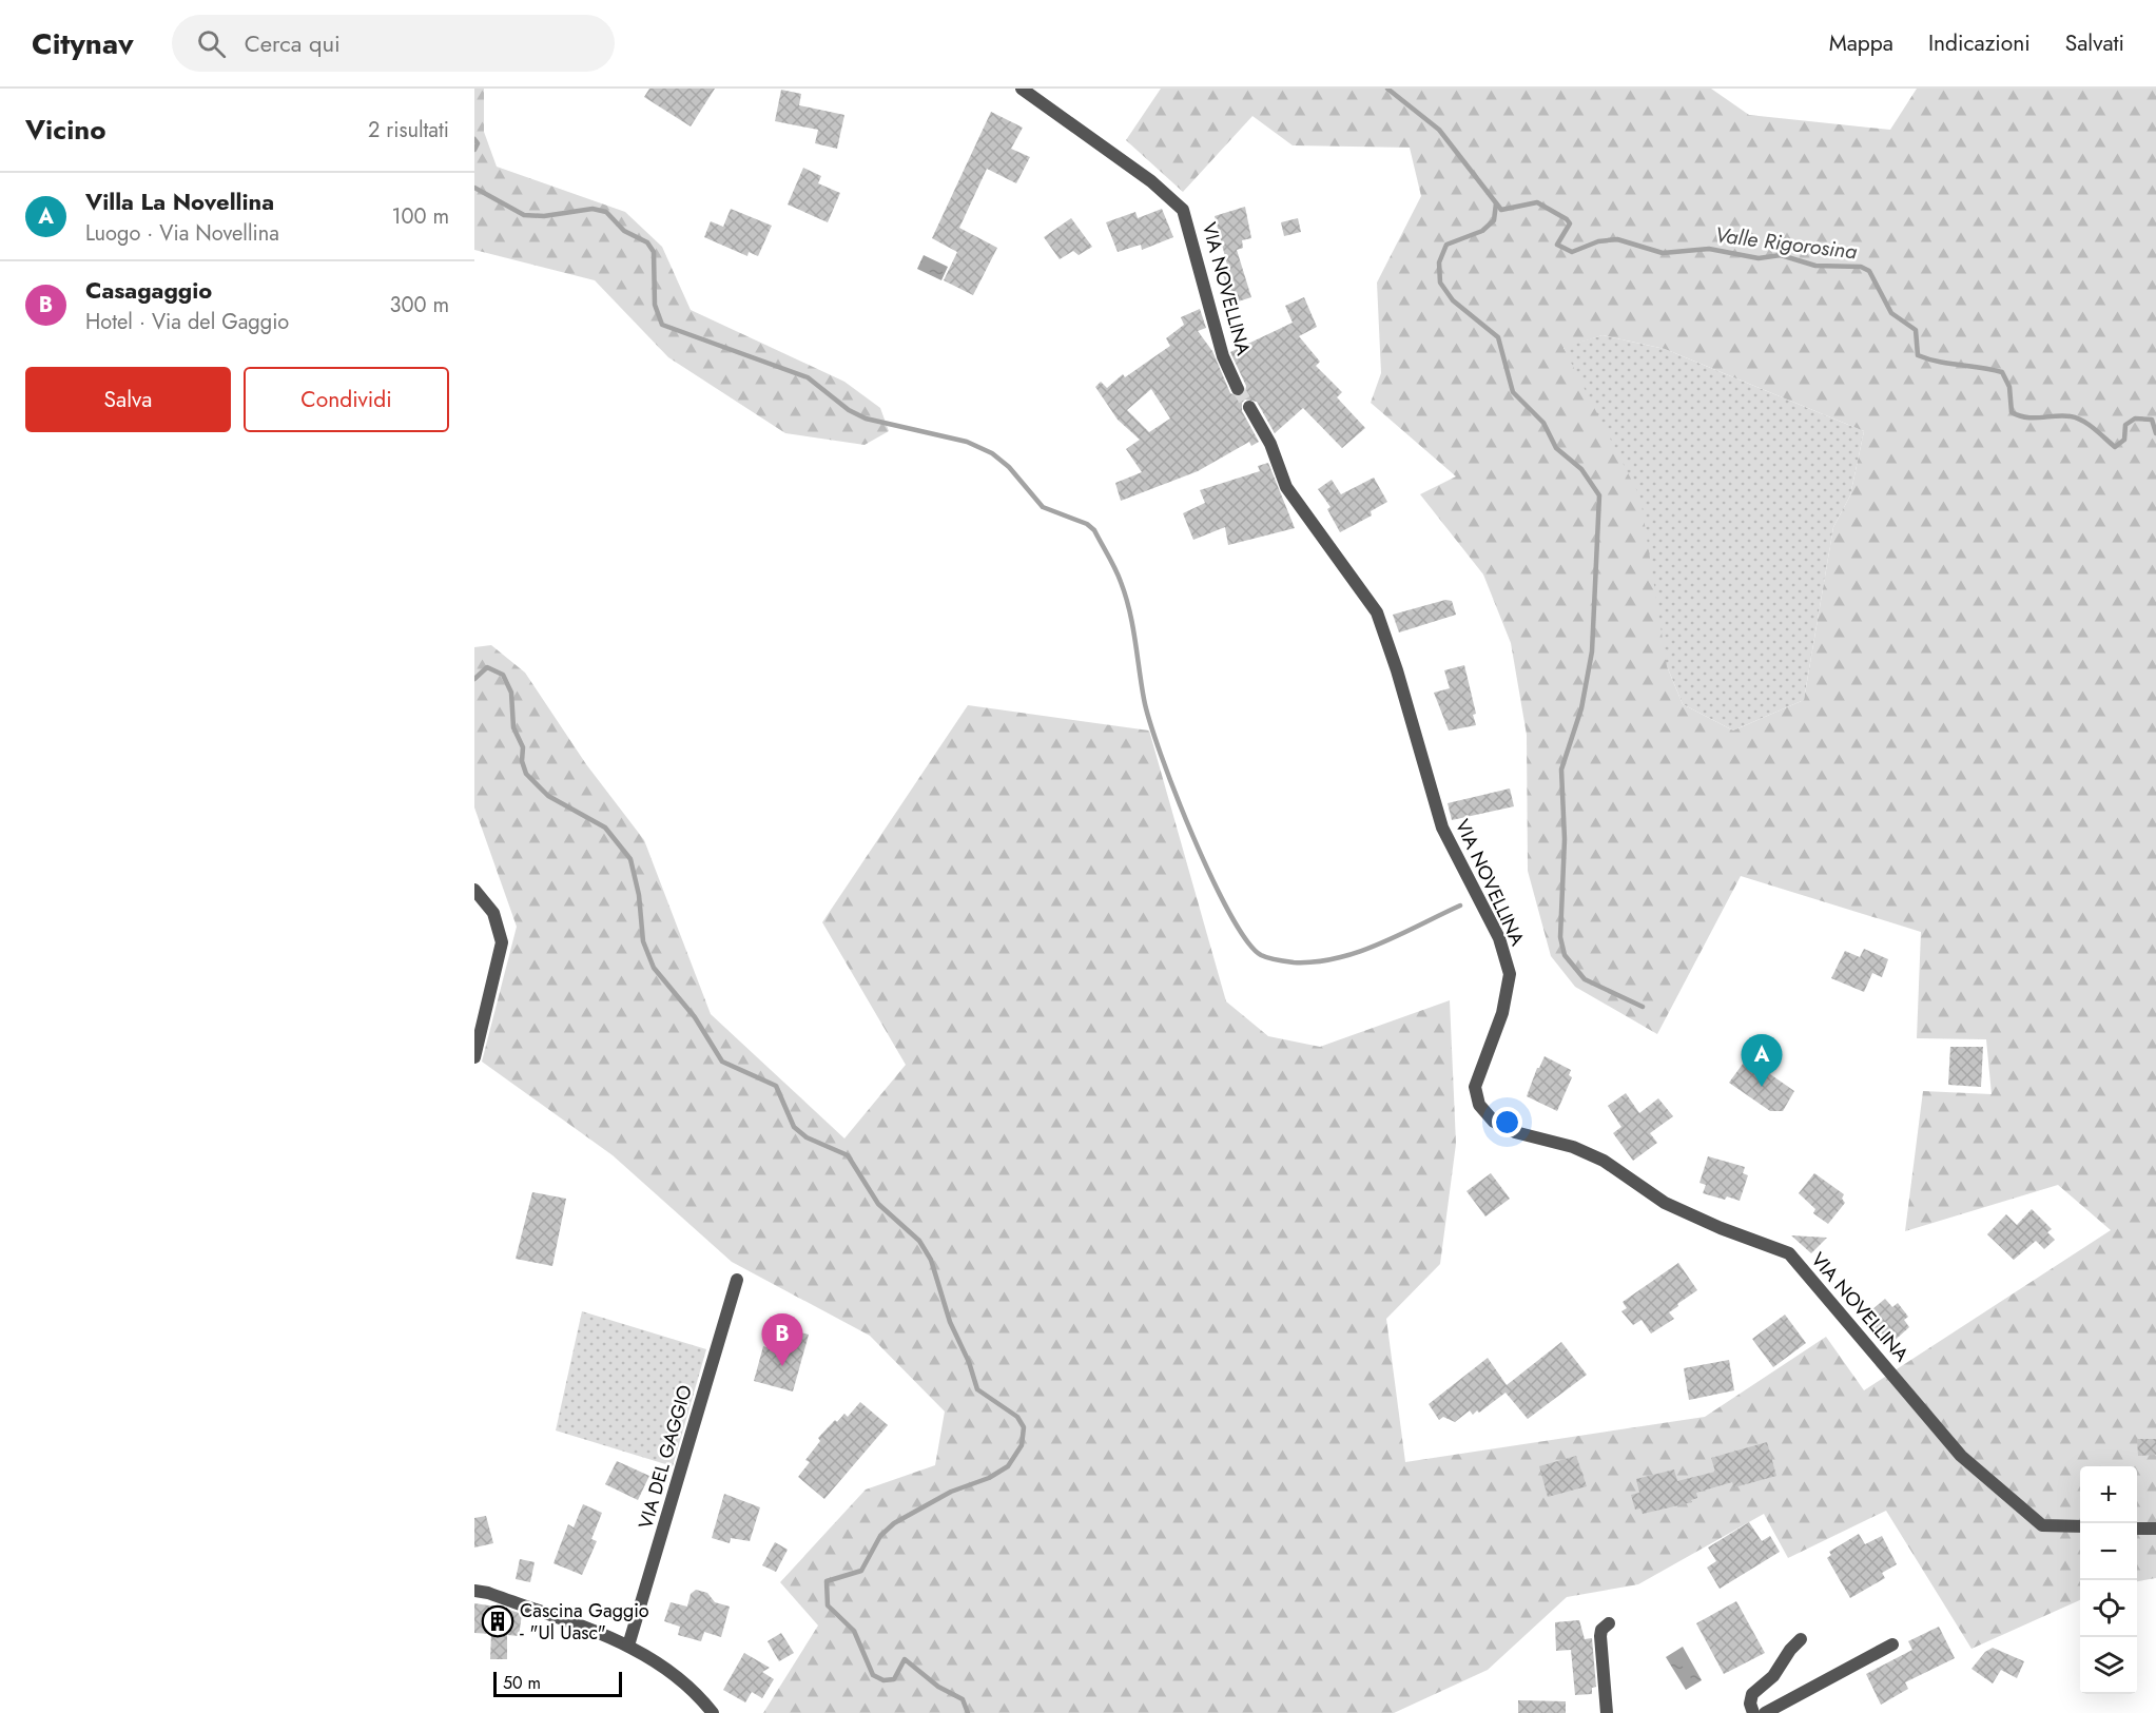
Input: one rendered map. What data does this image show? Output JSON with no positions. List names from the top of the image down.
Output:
{
  "streets": {
    "street": ["VIA NOVELLINA", "VIA DEL GAGGIO"]
  },
  "water": ["Valle Rigorosina"],
  "places": {
    "building": ["Cascina Gaggio - \"Ul Uasc\""]
  },
  "scale_bar": "50 m",
  "page": {
    "header": "Citynav",
    "search": "Cerca qui",
    "nav": ["Mappa", "Indicazioni", "Salvati"],
    "heading": ["Vicino", "2 risultati"],
    "list": [
      {
        "mark": "A",
        "name": "Villa La Novellina",
        "note": "Luogo · Via Novellina",
        "value": "100 m"
      },
      {
        "mark": "B",
        "name": "Casagaggio",
        "note": "Hotel · Via del Gaggio",
        "value": "300 m"
      }
    ],
    "buttons": ["Salva", "Condividi"],
    "pins": ["A", "B"],
    "map_buttons": ["+", "−"],
    "scale": "50 m"
  }
}
